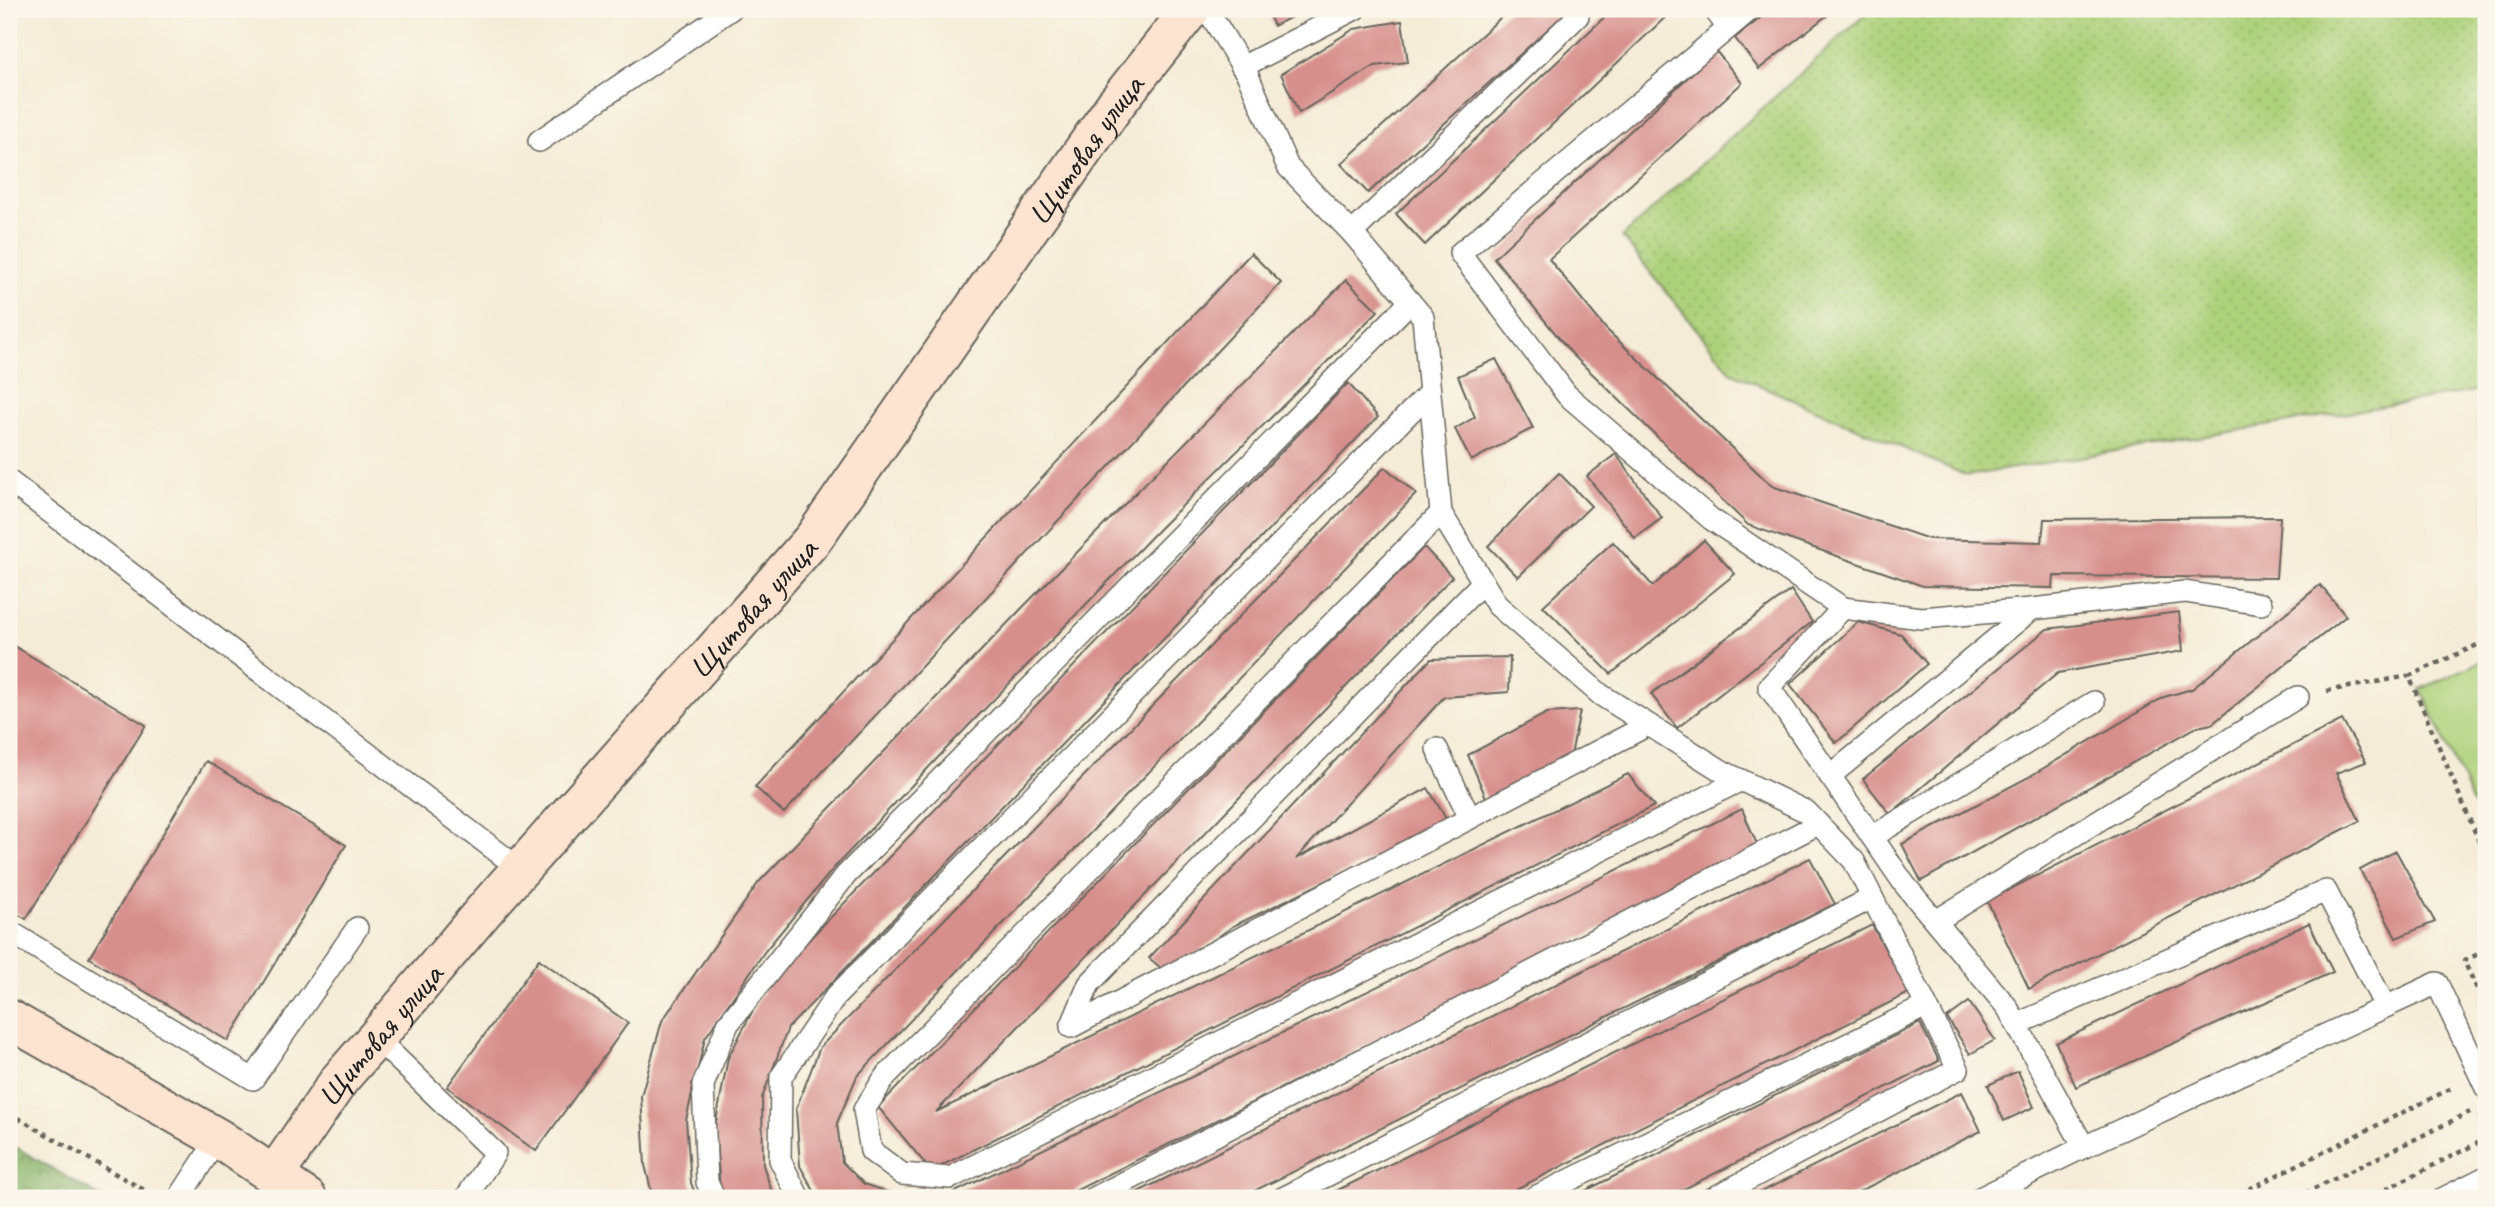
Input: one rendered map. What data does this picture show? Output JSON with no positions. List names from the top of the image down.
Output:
{
  "streets": {
    "street": ["Щитовая улица"]
  }
}
